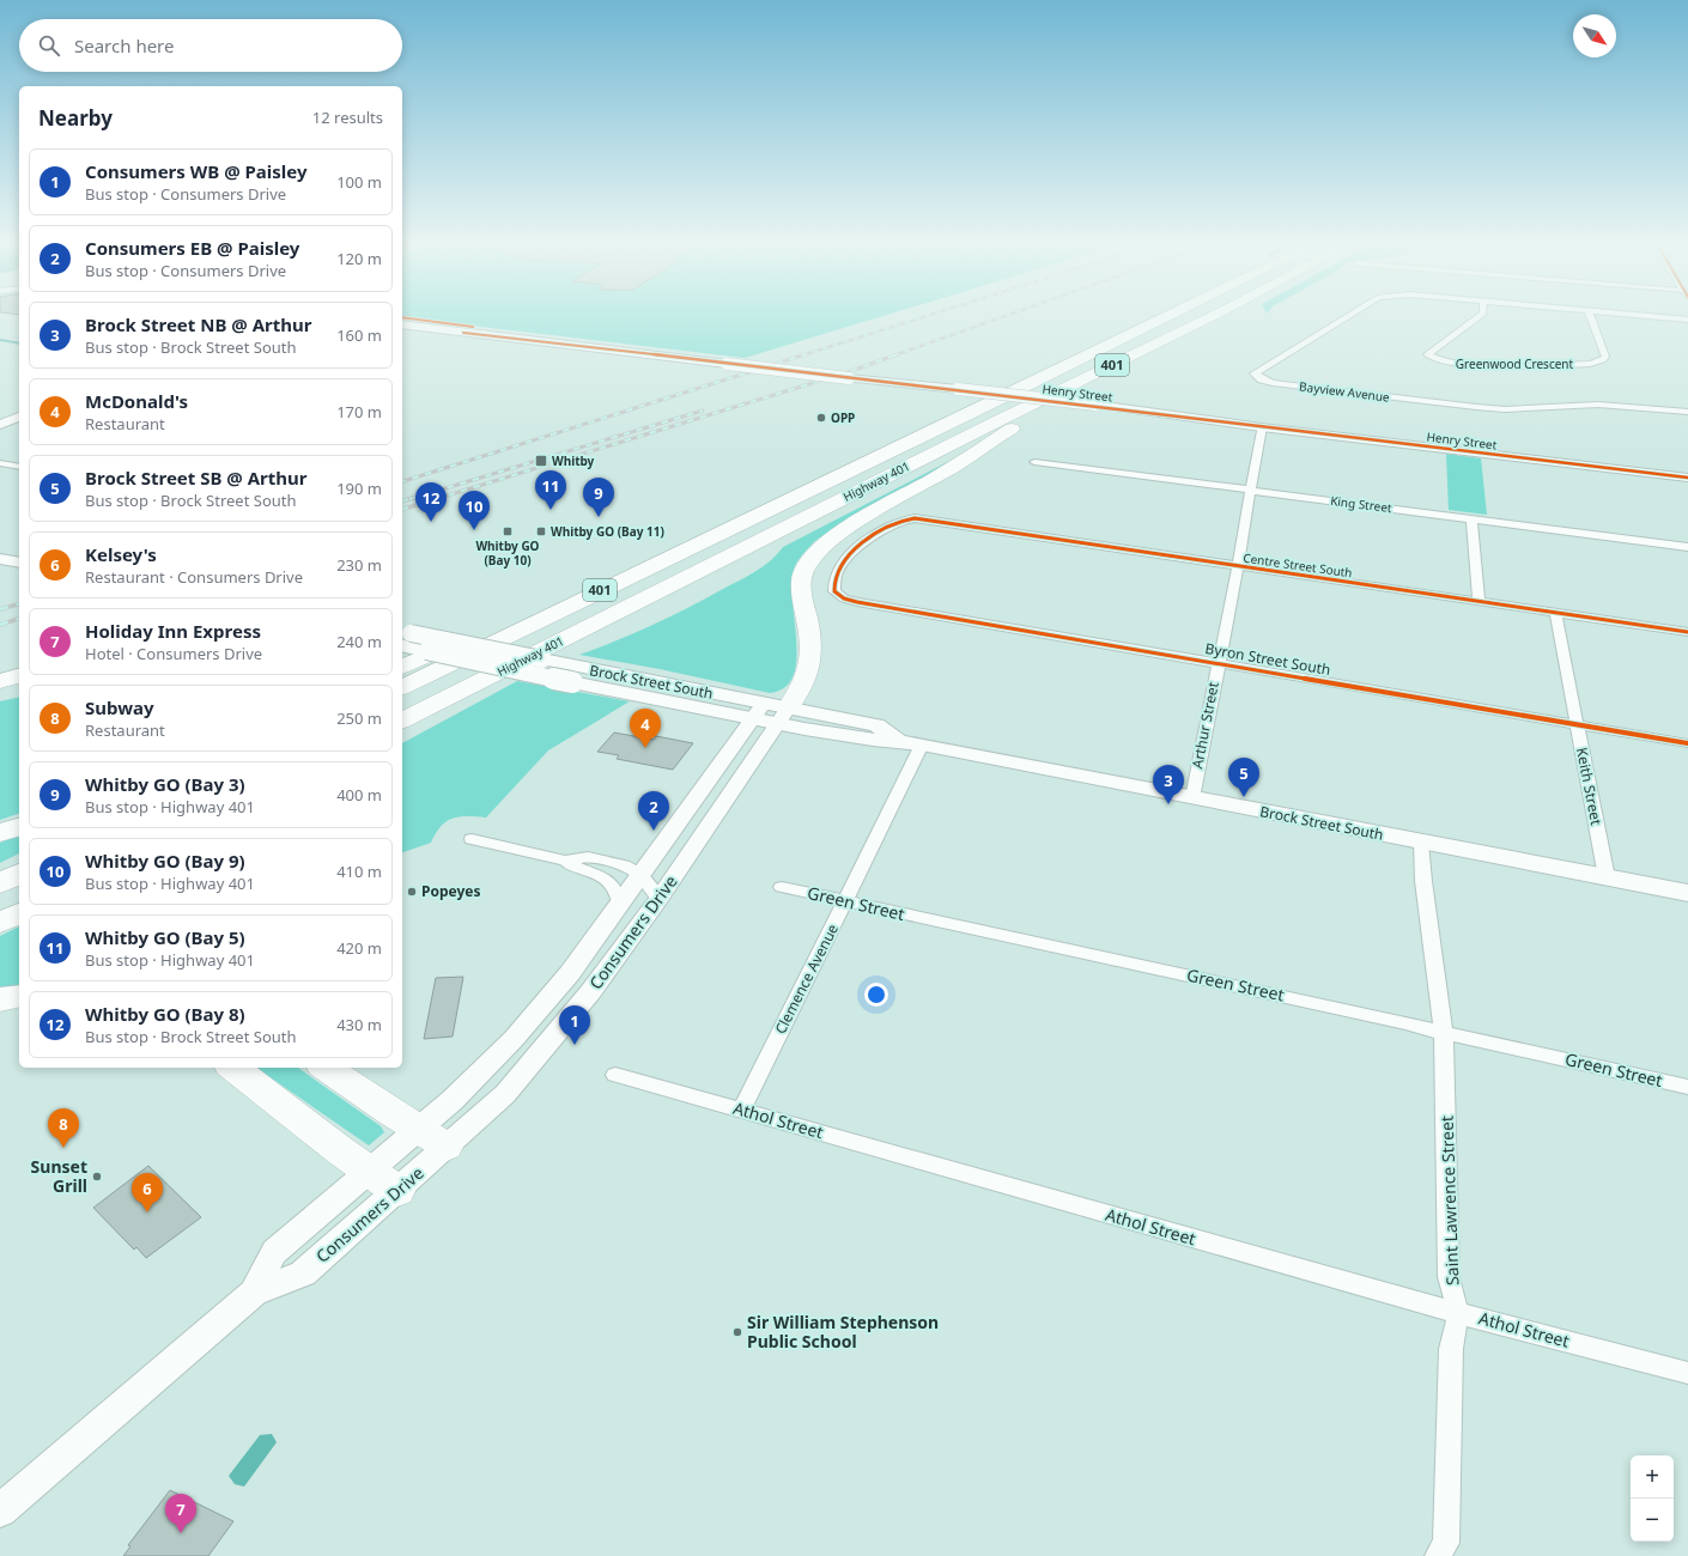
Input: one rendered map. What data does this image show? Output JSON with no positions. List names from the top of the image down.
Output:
{
  "streets": {
    "highway": ["401", "Highway 401"],
    "main road": ["Henry Street", "Brock Street South", "Consumers Drive"],
    "street": [
      "Greenwood Crescent",
      "Bayview Avenue",
      "King Street",
      "Centre Street South",
      "Byron Street South",
      "Arthur Street",
      "Keith Street",
      "Green Street",
      "Clemence Avenue",
      "Athol Street",
      "Saint Lawrence Street"
    ]
  },
  "crossings": [
    ["Henry Street", "Arthur Street"],
    ["King Street", "Arthur Street"],
    ["Centre Street South", "Byron Street South"],
    ["Centre Street South", "Arthur Street"],
    ["Centre Street South", "Keith Street"],
    ["Byron Street South", "Arthur Street"],
    ["Byron Street South", "Keith Street"],
    ["Brock Street South", "Arthur Street"],
    ["Brock Street South", "Keith Street"],
    ["Brock Street South", "Consumers Drive"],
    ["Brock Street South", "Clemence Avenue"],
    ["Brock Street South", "Saint Lawrence Street"],
    ["Green Street", "Clemence Avenue"],
    ["Green Street", "Saint Lawrence Street"],
    ["Clemence Avenue", "Athol Street"],
    ["Athol Street", "Saint Lawrence Street"]
  ],
  "places": {
    "other": [
      "OPP",
      "Popeyes",
      "Sunset Grill",
      "Sir William Stephenson Public School"
    ],
    "transit": ["Whitby", "Whitby GO (Bay 10)", "Whitby GO (Bay 11)"]
  },
  "north": "bottom right",
  "page": {
    "search": "Search here",
    "heading": ["Nearby", "12 results"],
    "list": [
      {
        "mark": "1",
        "name": "Consumers WB @ Paisley",
        "note": "Bus stop · Consumers Drive",
        "value": "100 m"
      },
      {
        "mark": "2",
        "name": "Consumers EB @ Paisley",
        "note": "Bus stop · Consumers Drive",
        "value": "120 m"
      },
      {
        "mark": "3",
        "name": "Brock Street NB @ Arthur",
        "note": "Bus stop · Brock Street South",
        "value": "160 m"
      },
      {
        "mark": "4",
        "name": "McDonald's",
        "note": "Restaurant",
        "value": "170 m"
      },
      {
        "mark": "5",
        "name": "Brock Street SB @ Arthur",
        "note": "Bus stop · Brock Street South",
        "value": "190 m"
      },
      {
        "mark": "6",
        "name": "Kelsey's",
        "note": "Restaurant · Consumers Drive",
        "value": "230 m"
      },
      {
        "mark": "7",
        "name": "Holiday Inn Express",
        "note": "Hotel · Consumers Drive",
        "value": "240 m"
      },
      {
        "mark": "8",
        "name": "Subway",
        "note": "Restaurant",
        "value": "250 m"
      },
      {
        "mark": "9",
        "name": "Whitby GO (Bay 3)",
        "note": "Bus stop · Highway 401",
        "value": "400 m"
      },
      {
        "mark": "10",
        "name": "Whitby GO (Bay 9)",
        "note": "Bus stop · Highway 401",
        "value": "410 m"
      },
      {
        "mark": "11",
        "name": "Whitby GO (Bay 5)",
        "note": "Bus stop · Highway 401",
        "value": "420 m"
      },
      {
        "mark": "12",
        "name": "Whitby GO (Bay 8)",
        "note": "Bus stop · Brock Street South",
        "value": "430 m"
      }
    ],
    "pins": [
      "11",
      "9",
      "12",
      "10",
      "4",
      "5",
      "3",
      "2",
      "1",
      "8",
      "6",
      "7"
    ],
    "map_buttons": ["+", "−"]
  }
}
